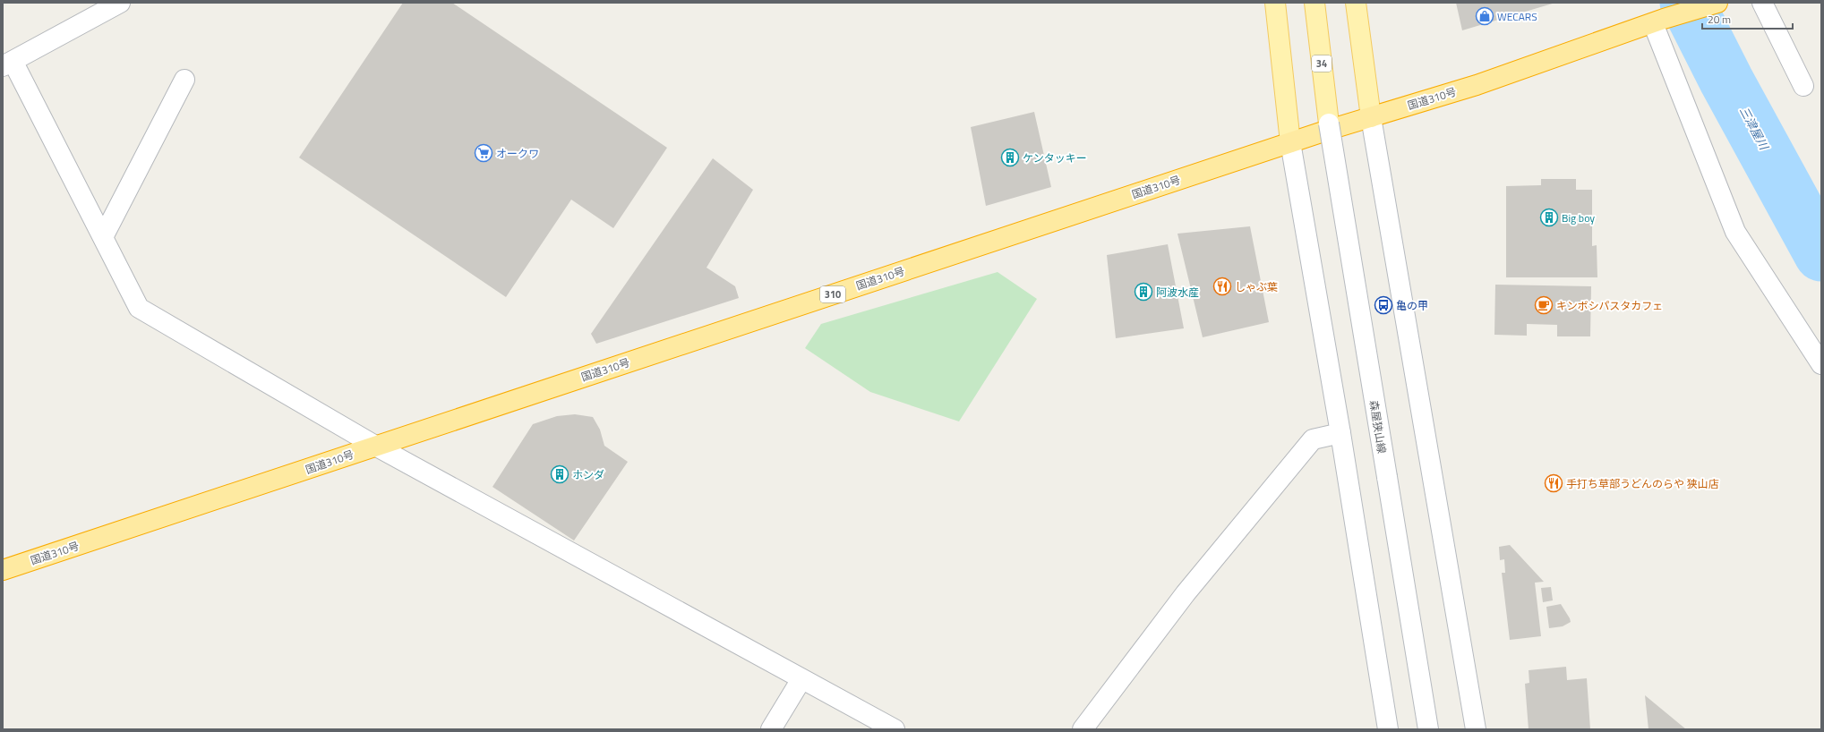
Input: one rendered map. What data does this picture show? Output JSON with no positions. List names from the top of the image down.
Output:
{
  "streets": {
    "highway": ["国道310号", "310"],
    "main road": ["34"],
    "street": ["森屋狭山線"]
  },
  "crossings": [
    ["34", "森屋狭山線"]
  ],
  "water": ["三津屋川"],
  "places": {
    "shop": ["WECARS"],
    "supermarket": ["オークワ"],
    "building": [
      "ケンタッキー",
      "Big boy",
      "阿波水産",
      "ホンダ"
    ],
    "restaurant": ["しゃぶ葉", "手打ち草部うどんのらや 狭山店"],
    "bus stop": ["亀の甲"],
    "cafe": ["キンボシパスタカフェ"]
  },
  "scale_bar": "20 m"
}
